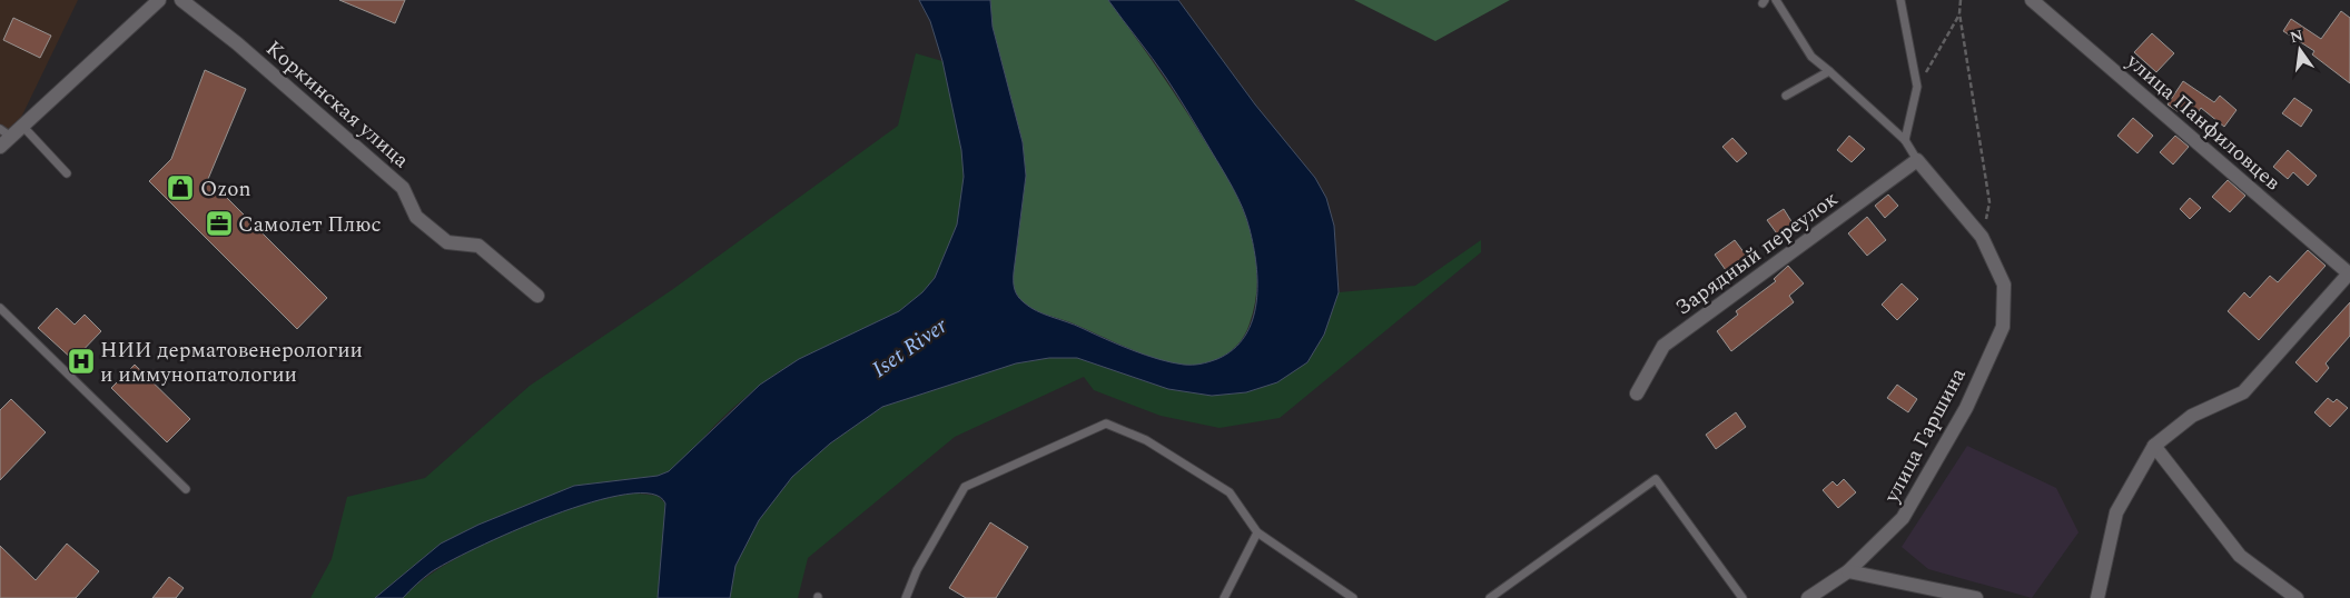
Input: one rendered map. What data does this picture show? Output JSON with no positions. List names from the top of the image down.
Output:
{
  "streets": {
    "street": [
      "Коркинская улица",
      "улица Панфиловцев",
      "Зарядный переулок",
      "улица Гаршина"
    ]
  },
  "water": ["Iset River"],
  "places": {
    "shop": ["Ozon"],
    "office": ["Самолет Плюс"],
    "hospital": ["НИИ дерматовенерологии и иммунопатологии"]
  },
  "north": "top"
}
